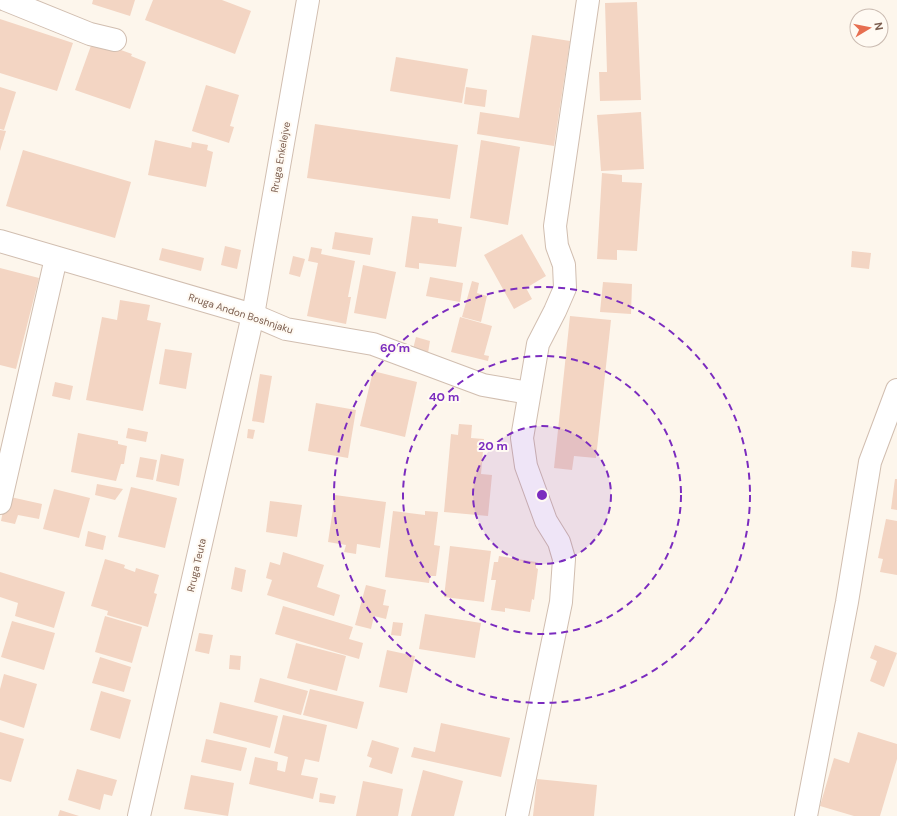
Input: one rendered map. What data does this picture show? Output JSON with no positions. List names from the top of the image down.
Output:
{
  "streets": {
    "street": ["Rruga Enkelejve", "Rruga Andon Boshnjaku", "Rruga Teuta"]
  },
  "crossings": [
    ["Rruga Enkelejve", "Rruga Andon Boshnjaku"],
    ["Rruga Enkelejve", "Rruga Teuta"],
    ["Rruga Andon Boshnjaku", "Rruga Teuta"]
  ],
  "north": "right",
  "rings": ["60 m", "40 m", "20 m"]
}
